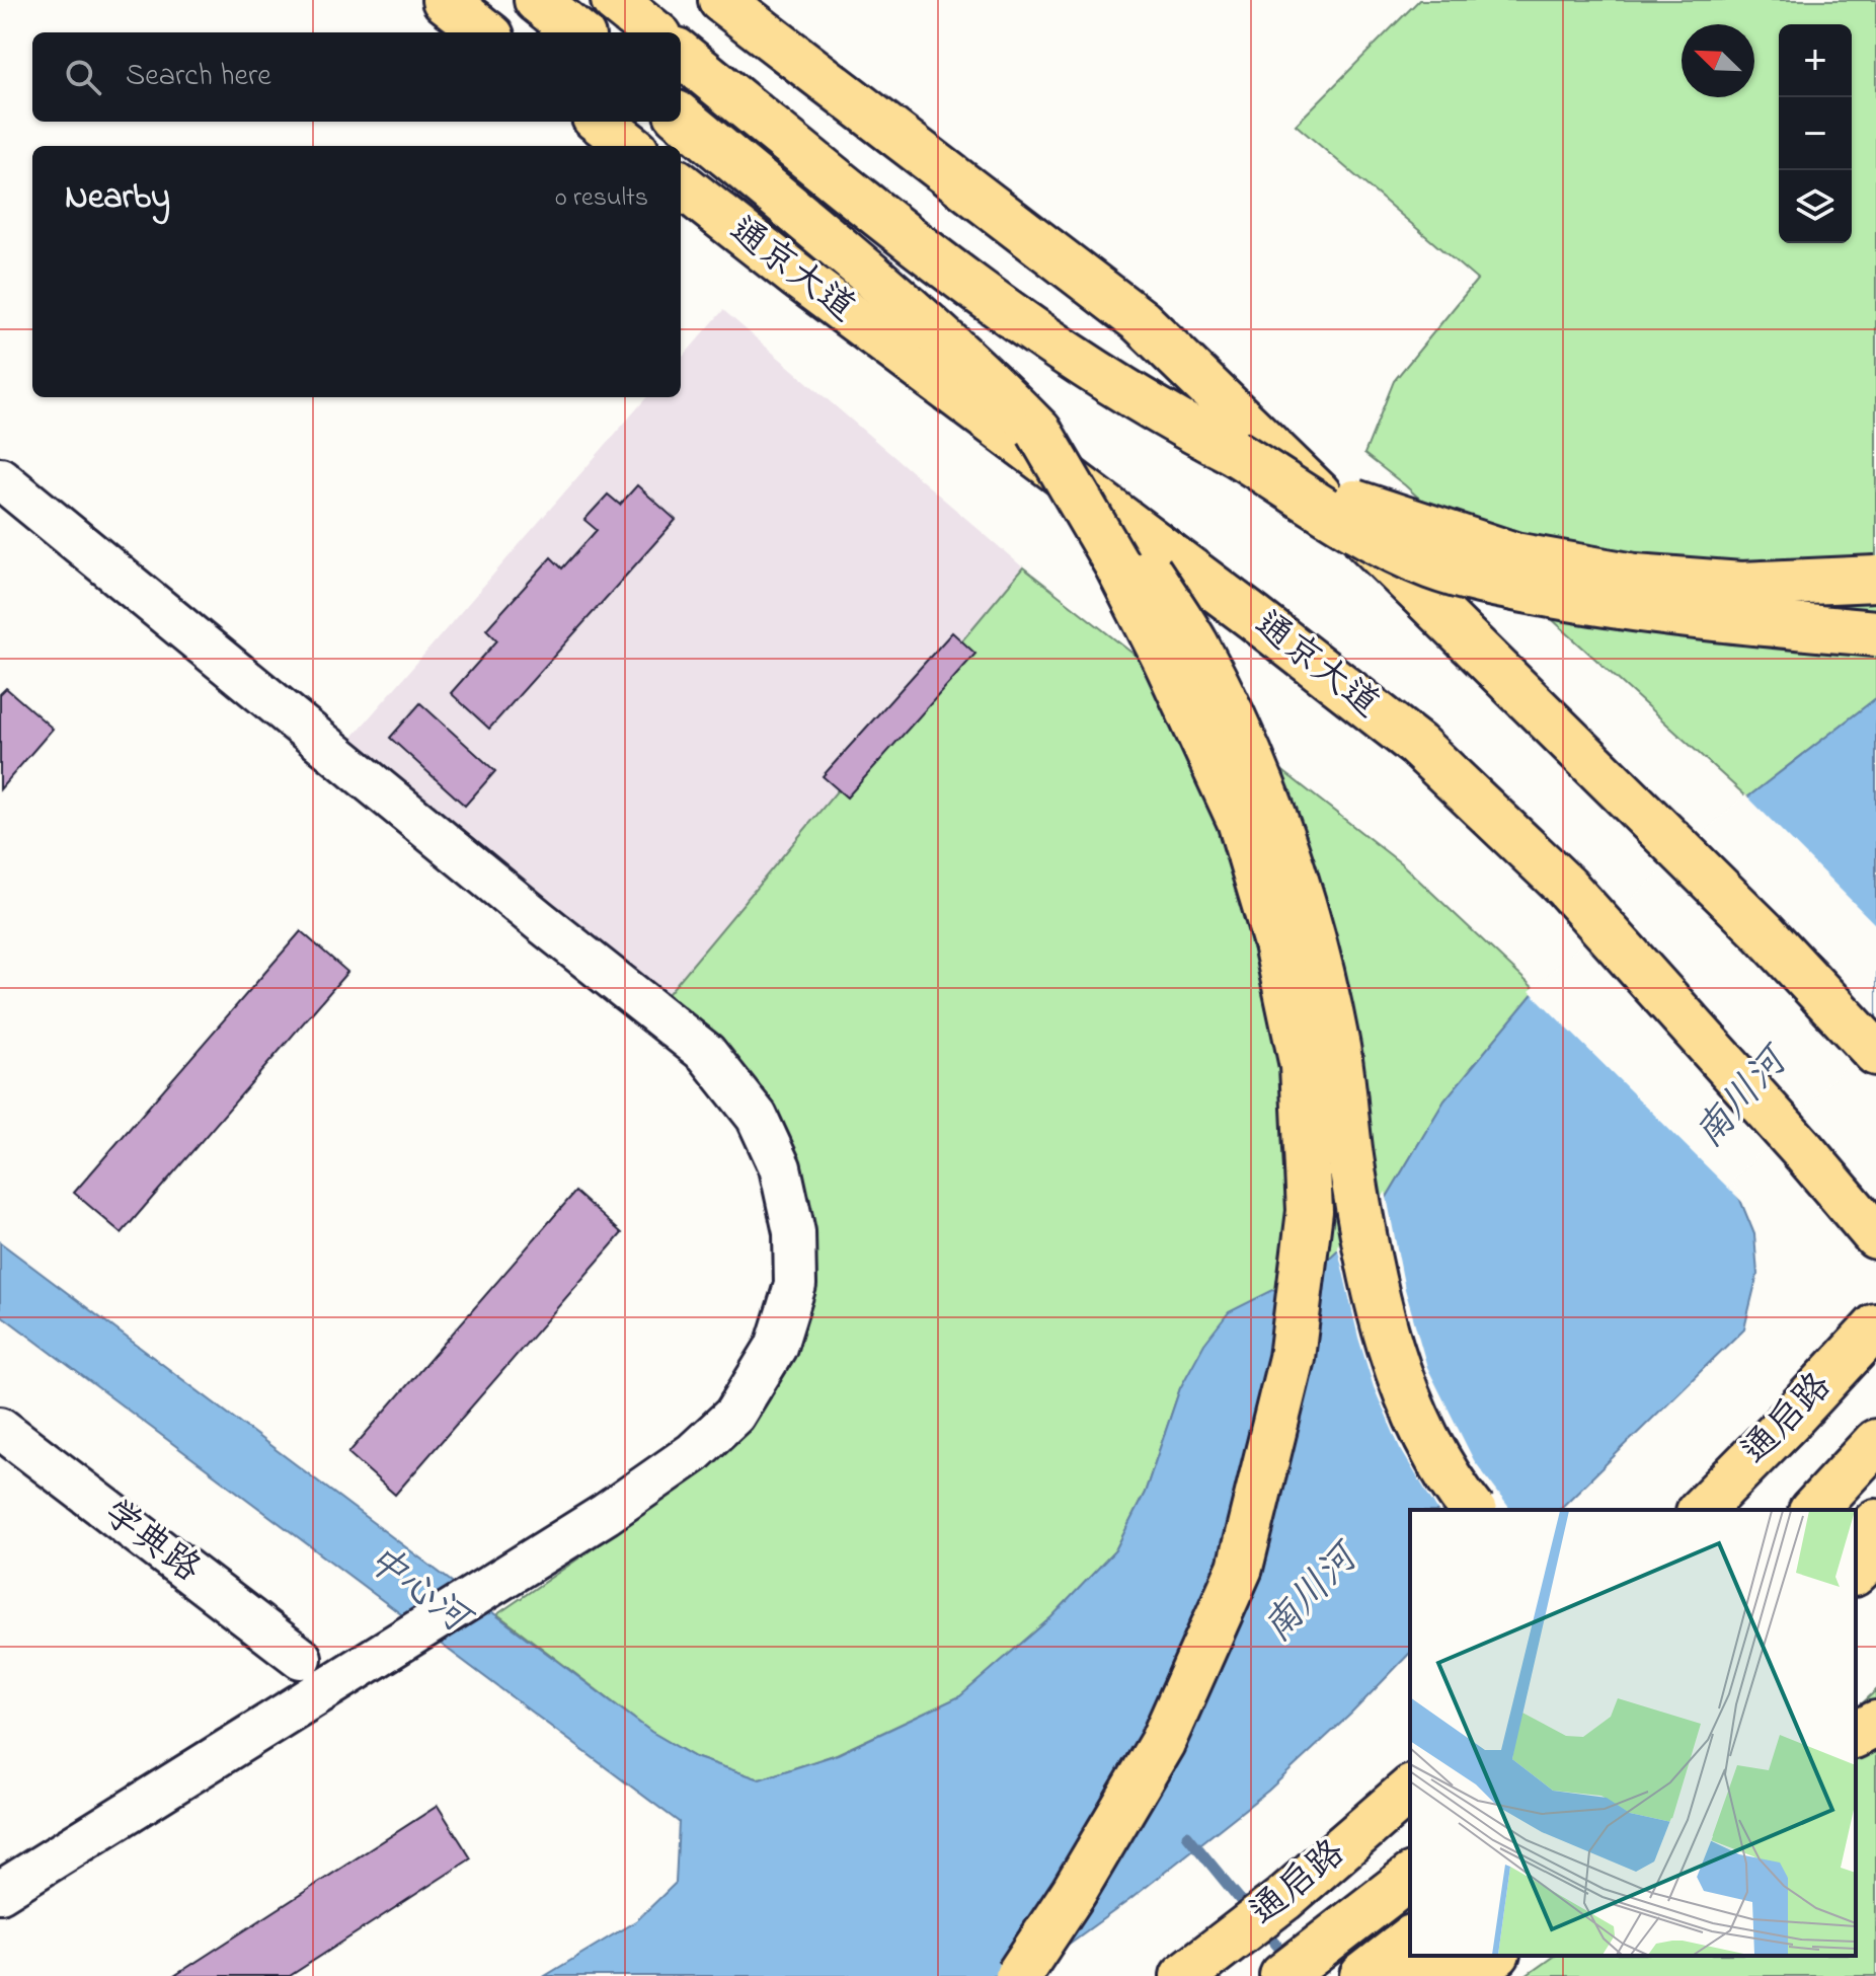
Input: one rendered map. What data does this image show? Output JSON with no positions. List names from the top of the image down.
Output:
{
  "streets": {
    "main road": ["通京大道", "通启路"],
    "street": ["学典路"]
  },
  "water": ["南川河", "中心河"],
  "north": "top left",
  "page": {
    "map_buttons": ["+", "−"],
    "search": "Search here",
    "heading": ["Nearby", "0 results"]
  }
}
